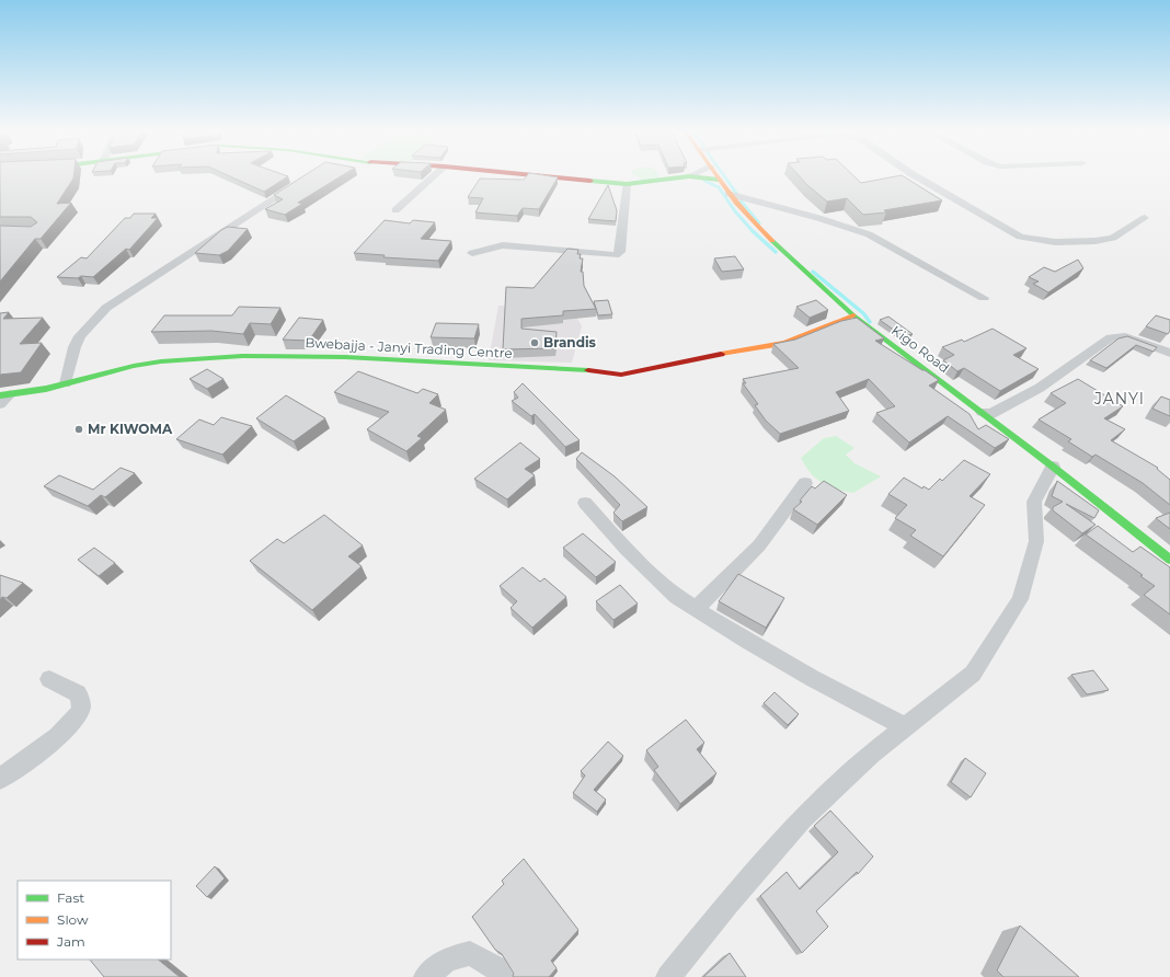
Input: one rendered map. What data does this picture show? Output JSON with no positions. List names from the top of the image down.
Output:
{
  "streets": {
    "street": ["Bwebajja - Janyi Trading Centre", "Kigo Road"]
  },
  "crossings": [
    ["Bwebajja - Janyi Trading Centre", "Kigo Road"]
  ],
  "districts": ["JANYI"],
  "places": ["Brandis", "Mr KIWOMA"],
  "legend": ["Fast", "Slow", "Jam"]
}
